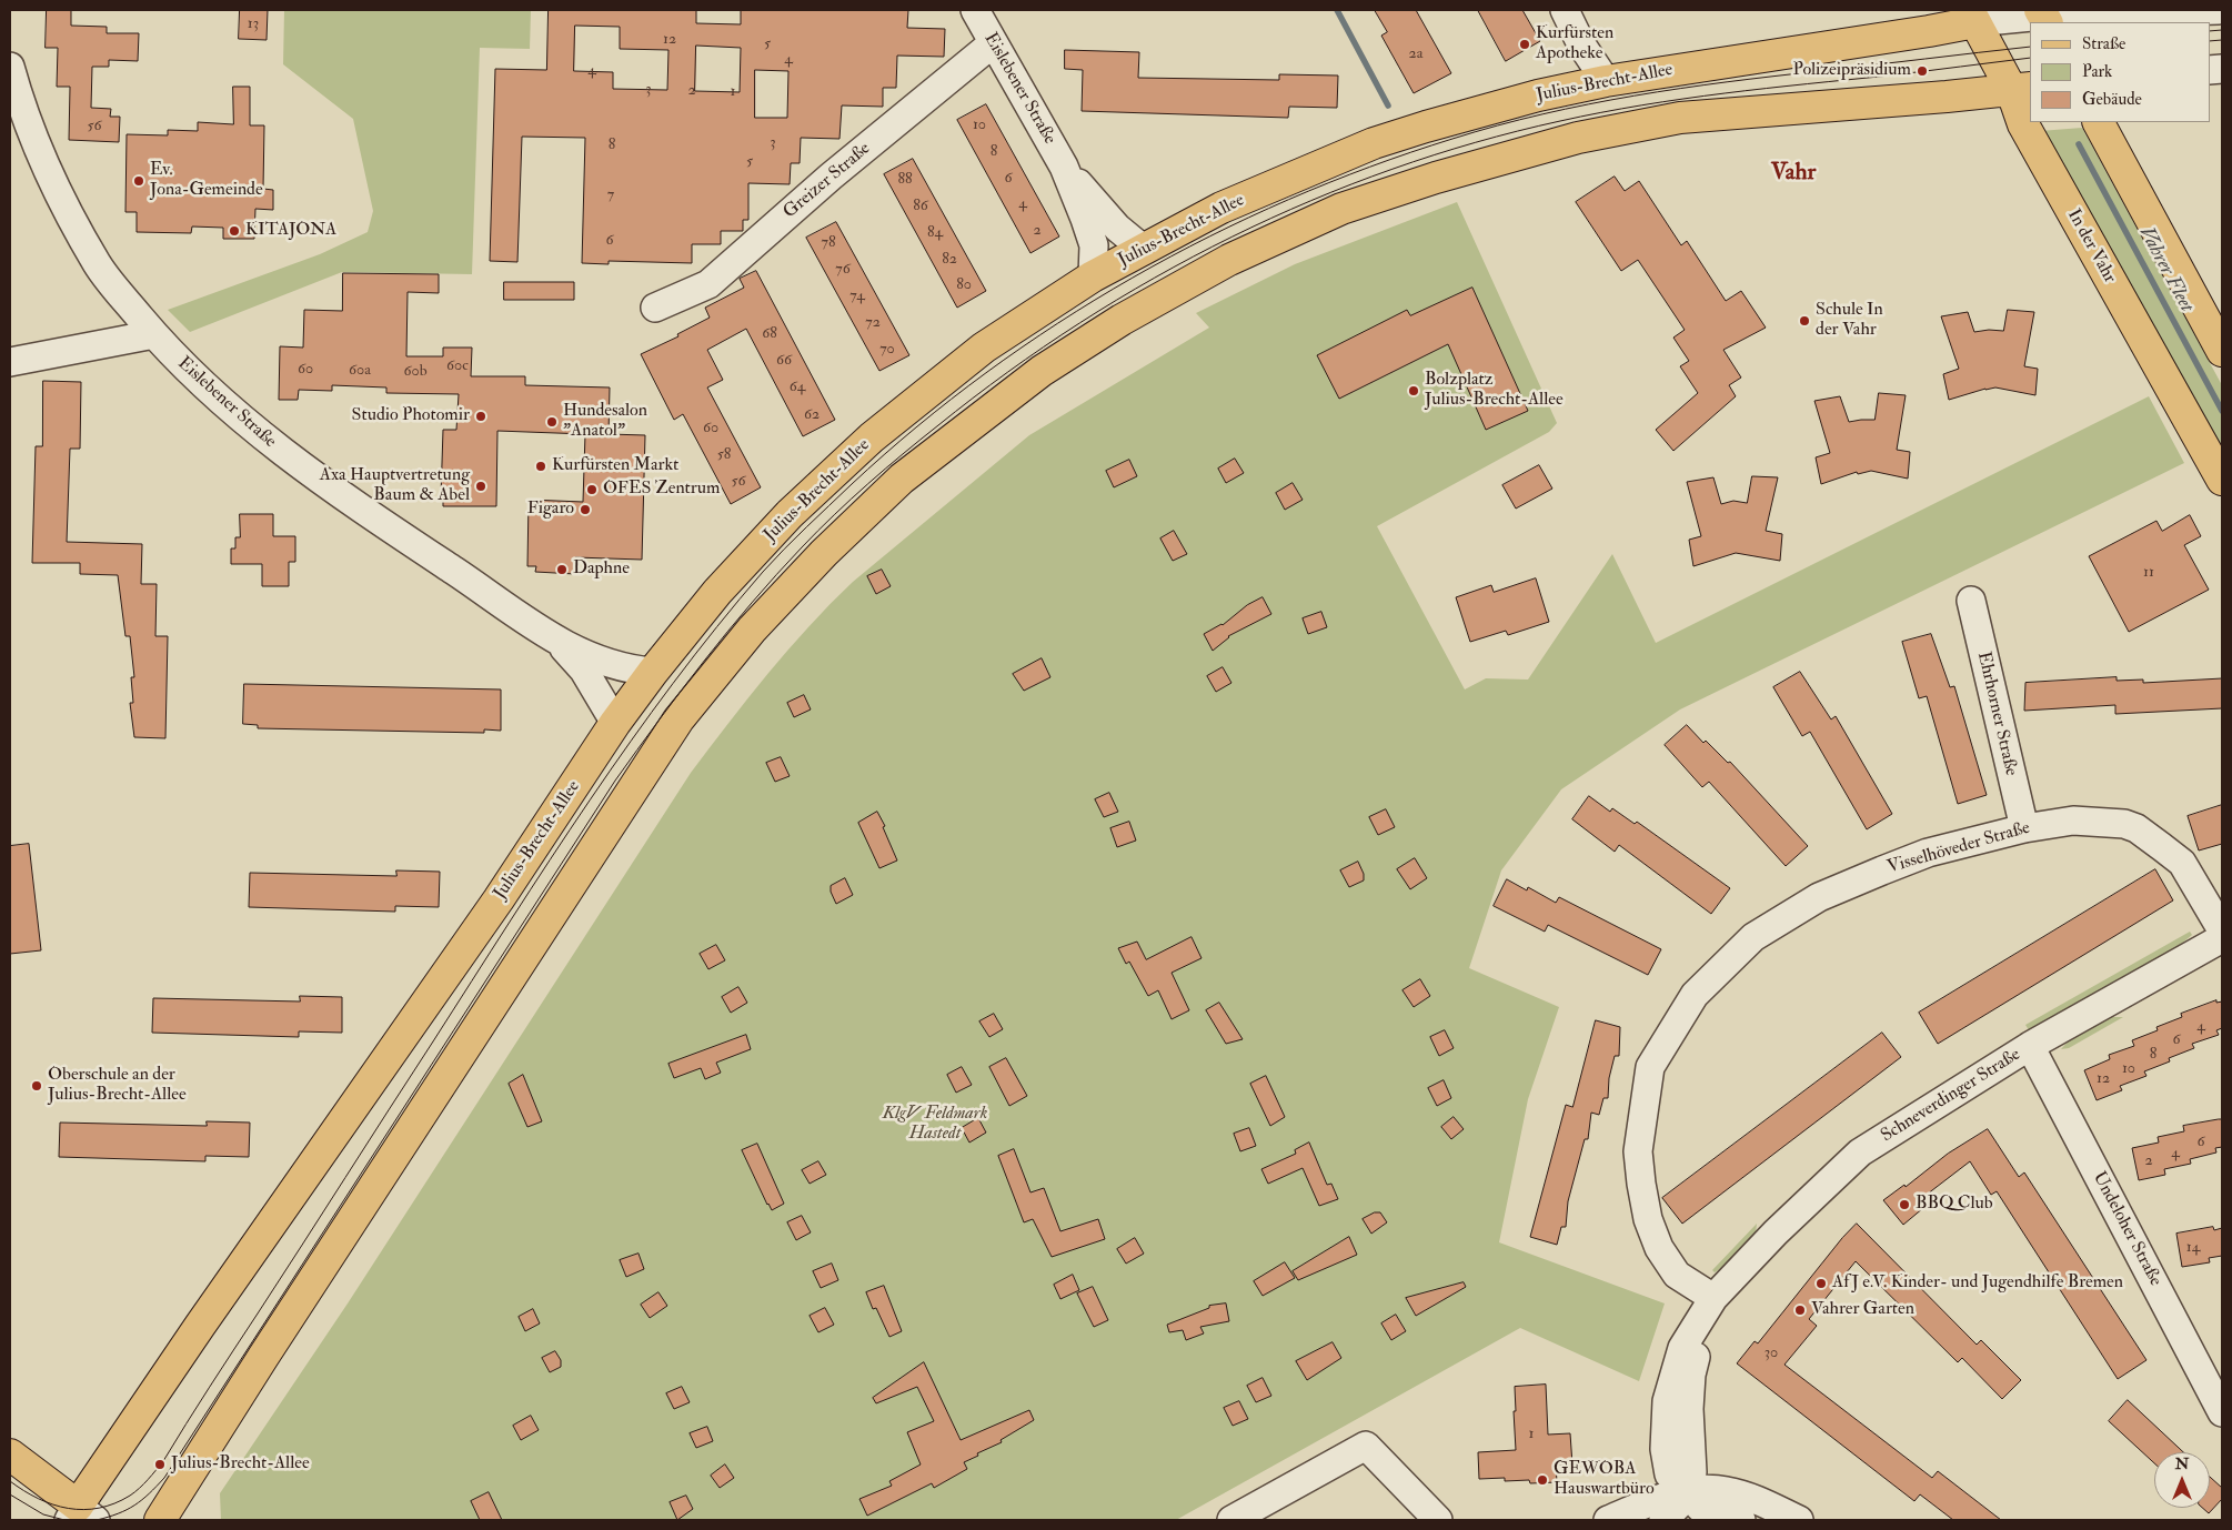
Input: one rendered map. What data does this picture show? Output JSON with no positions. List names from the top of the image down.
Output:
{
  "streets": {
    "main road": ["Julius-Brecht-Allee", "In der Vahr"],
    "street": [
      "Eislebener Straße",
      "Greizer Straße",
      "Ehrhorner Straße",
      "Visselhöveder Straße",
      "Schneverdinger Straße",
      "Undeloher Straße"
    ]
  },
  "crossings": [
    ["Julius-Brecht-Allee", "Eislebener Straße"],
    ["Julius-Brecht-Allee", "In der Vahr"],
    ["Eislebener Straße", "Greizer Straße"],
    ["Ehrhorner Straße", "Visselhöveder Straße"],
    ["Visselhöveder Straße", "Schneverdinger Straße"],
    ["Schneverdinger Straße", "Undeloher Straße"]
  ],
  "districts": ["Vahr"],
  "water": ["Vahrer Fleet"],
  "parks": ["KlgV Feldmark Hastedt"],
  "places": [
    "Kurfürsten Apotheke",
    "Polizeipräsidium",
    "Ev. Jona-Gemeinde",
    "KITAJONA",
    "Schule In der Vahr",
    "Bolzplatz Julius-Brecht-Allee",
    "Studio Photomir",
    "Hundesalon \"Anatol\"",
    "Kurfürsten Markt",
    "Axa Hauptvertretung Baum & Abel",
    "OFES Zentrum",
    "Figaro",
    "Daphne",
    "Oberschule an der Julius-Brecht-Allee",
    "BBQ Club",
    "AfJ e.V. Kinder- und Jugendhilfe Bremen",
    "Vahrer Garten",
    "Julius-Brecht-Allee",
    "GEWOBA Hauswartbüro"
  ],
  "house_numbers": [
    "13",
    "12",
    "5",
    "2a",
    "4",
    "4",
    "3",
    "2",
    "1",
    "10",
    "56",
    "3",
    "8",
    "8",
    "5",
    "6",
    "88",
    "7",
    "4",
    "86",
    "2",
    "84",
    "6",
    "78",
    "82",
    "76",
    "80",
    "74",
    "72",
    "68",
    "70",
    "66",
    "60c",
    "60",
    "60a",
    "60b",
    "64",
    "62",
    "60",
    "58",
    "56",
    "11",
    "4",
    "6",
    "8",
    "10",
    "12",
    "6",
    "4",
    "2",
    "14",
    "30",
    "1"
  ],
  "legend": ["Straße", "Park", "Gebäude"],
  "north": "top"
}
